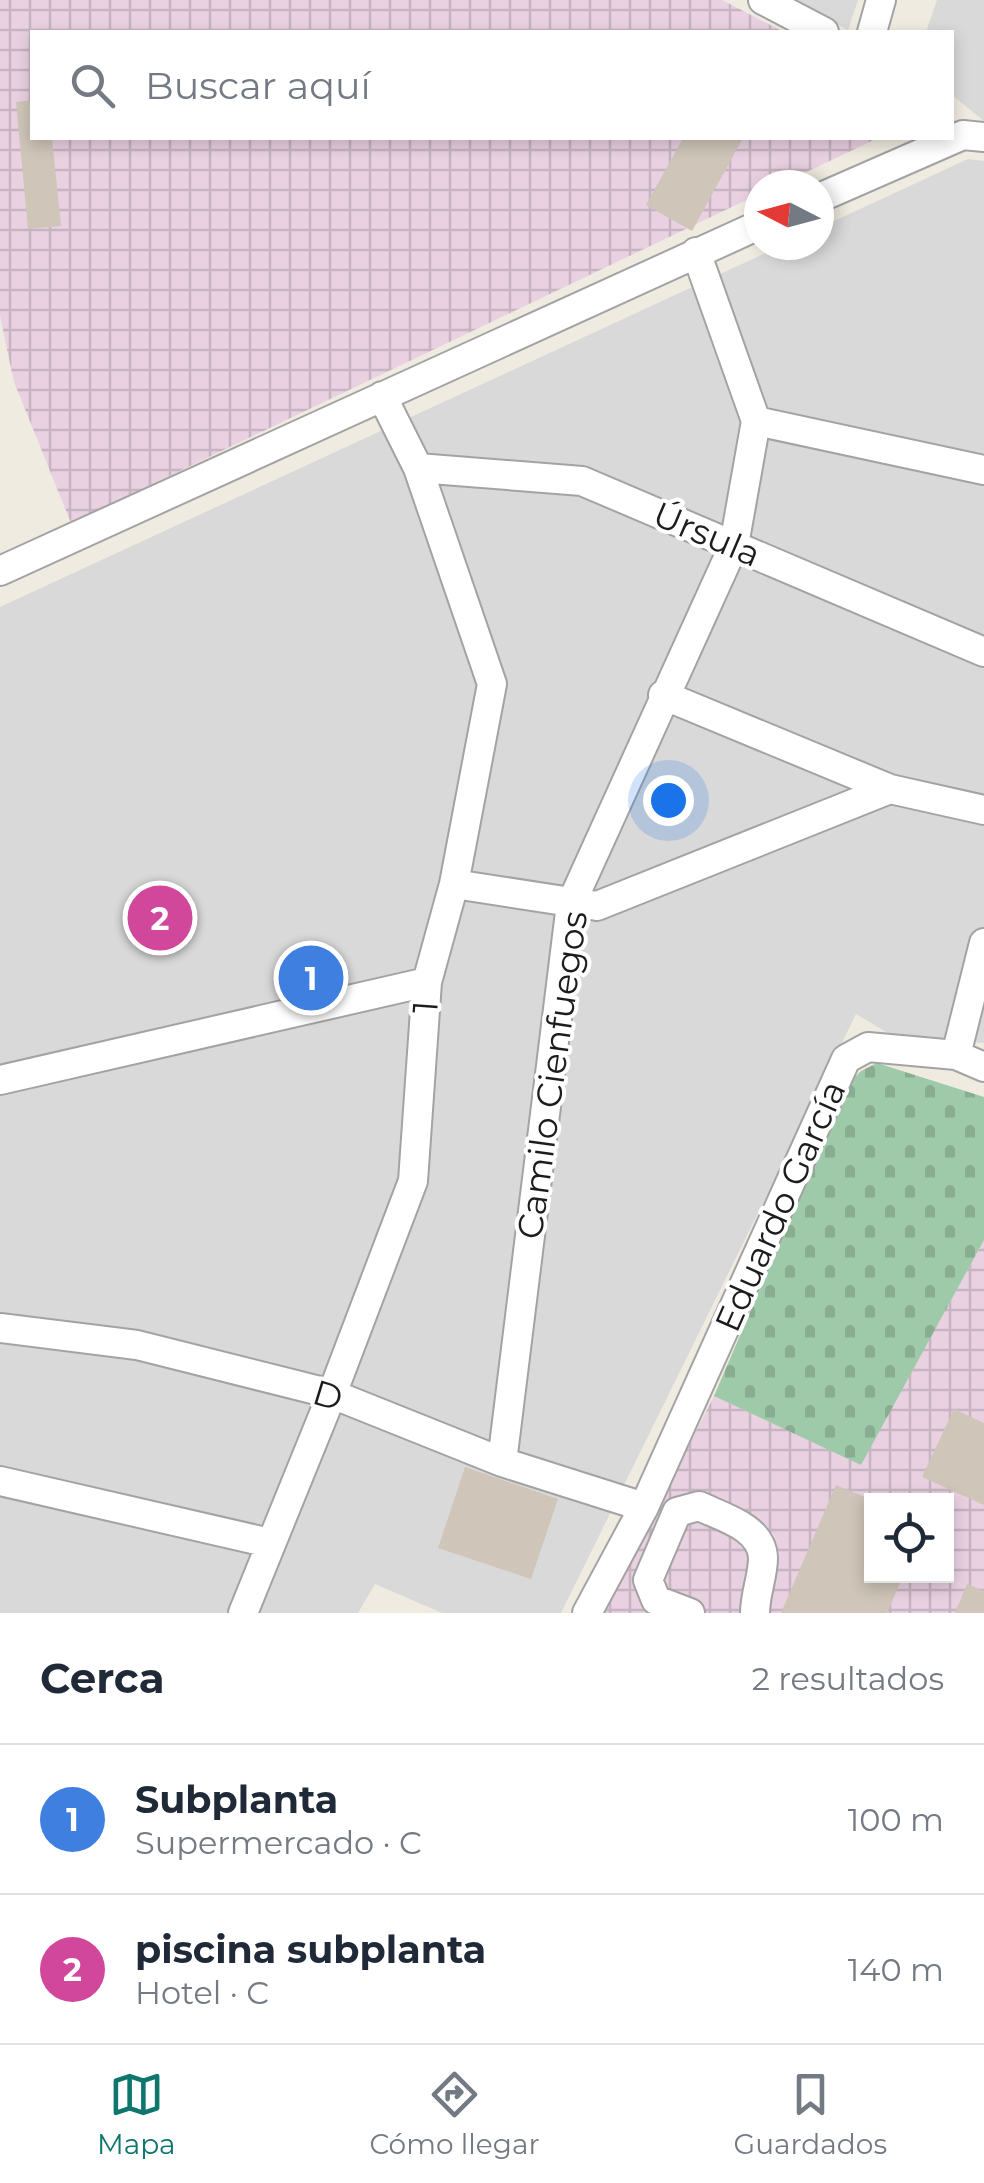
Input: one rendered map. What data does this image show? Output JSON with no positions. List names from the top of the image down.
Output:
{
  "streets": {
    "street": [
      "Úrsula",
      "1",
      "Camilo Cienfuegos",
      "Eduardo García",
      "D"
    ]
  },
  "crossings": [
    ["Úrsula", "1"],
    ["Úrsula", "Camilo Cienfuegos"],
    ["1", "D"],
    ["Camilo Cienfuegos", "D"],
    ["Eduardo García", "D"]
  ],
  "north": "left",
  "page": {
    "search": "Buscar aquí",
    "pins": ["2", "1"],
    "heading": ["Cerca", "2 resultados"],
    "list": [
      {
        "mark": "1",
        "name": "Subplanta",
        "note": "Supermercado · C",
        "value": "100 m"
      },
      {
        "mark": "2",
        "name": "piscina subplanta",
        "note": "Hotel · C",
        "value": "140 m"
      }
    ],
    "nav": ["Mapa", "Cómo llegar", "Guardados"]
  }
}
